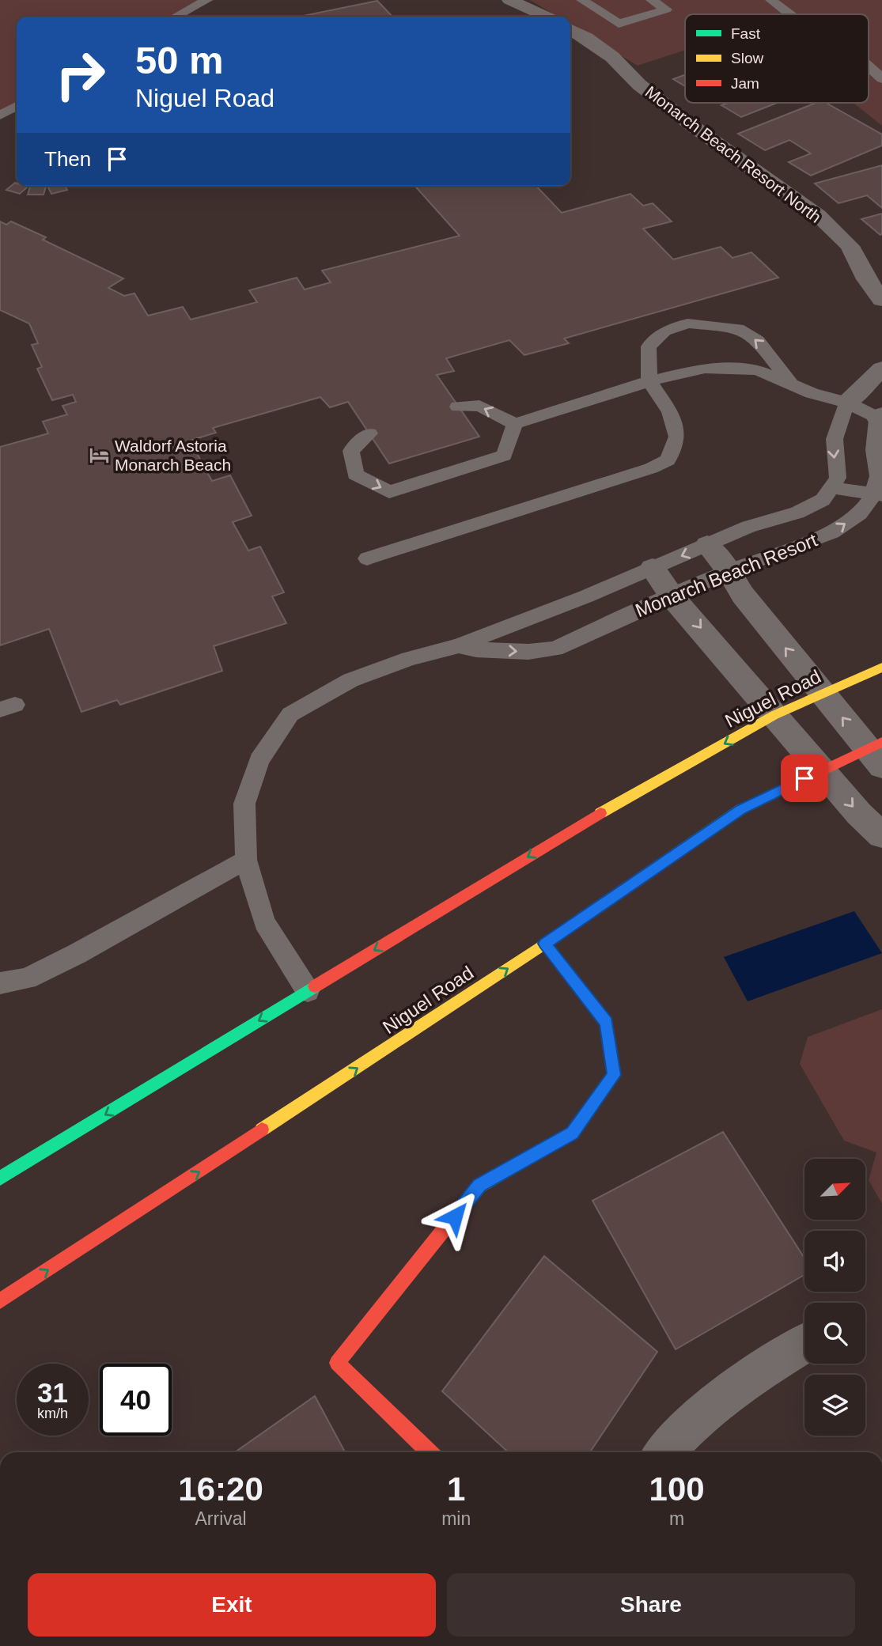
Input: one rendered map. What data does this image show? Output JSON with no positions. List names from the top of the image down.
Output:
{
  "streets": {
    "main road": ["Niguel Road"],
    "street": ["Monarch Beach Resort North"],
    "lane": ["Monarch Beach Resort"]
  },
  "crossings": [
    ["Monarch Beach Resort", "Niguel Road"]
  ],
  "places": {
    "hotel": ["Waldorf Astoria Monarch Beach"]
  },
  "legend": ["Fast", "Slow", "Jam"],
  "north": "top right",
  "page": {
    "turn": ["50 m", "Niguel Road"],
    "then": "Then",
    "speed": "31 km/h",
    "limit": "40",
    "eta": [
      "16:20",
      "Arrival",
      "1",
      "min",
      "100",
      "m"
    ],
    "buttons": ["Exit", "Share"]
  }
}
